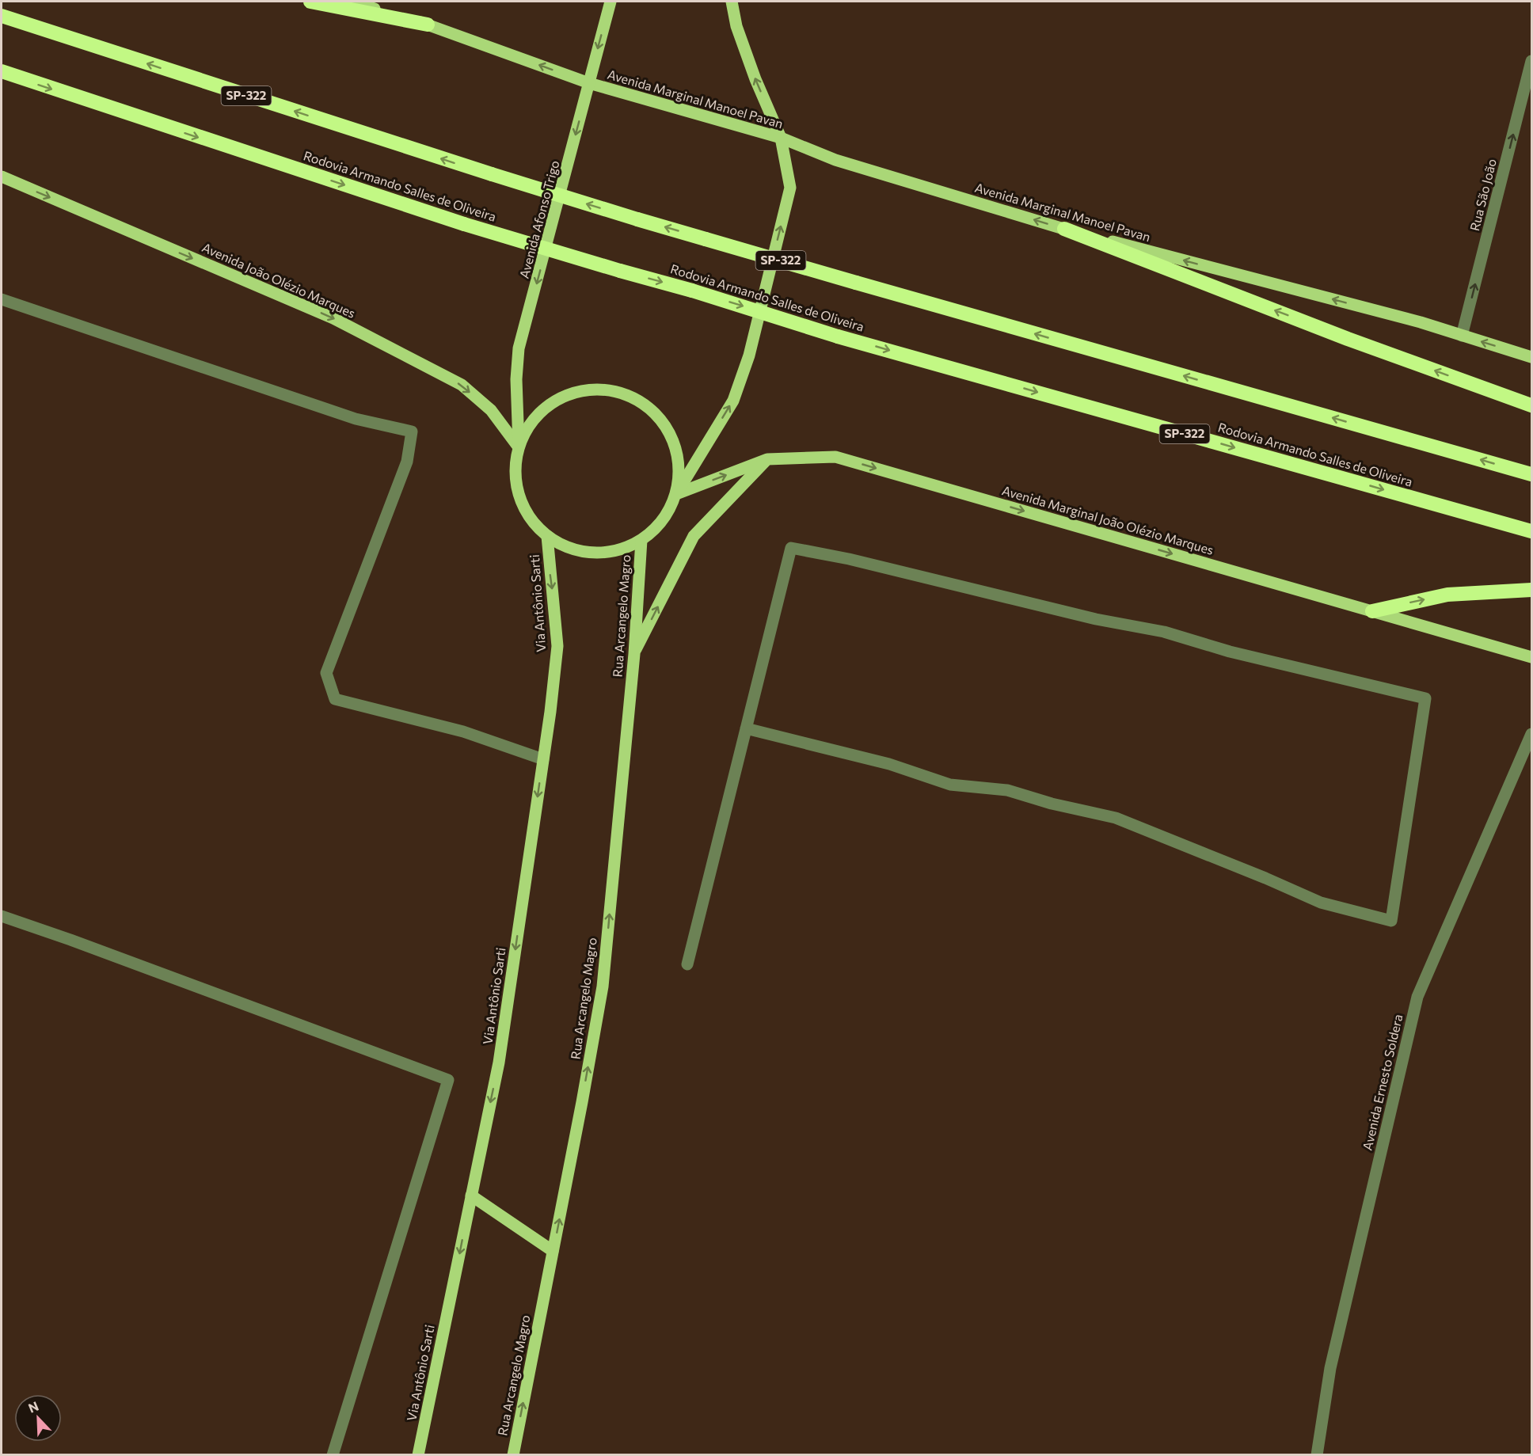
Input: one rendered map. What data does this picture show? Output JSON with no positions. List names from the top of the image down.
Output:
{
  "streets": {
    "highway": ["SP-322", "Rodovia Armando Salles de Oliveira"],
    "main road": [
      "Avenida Marginal Manoel Pavan",
      "Avenida Afonso Trigo",
      "Avenida João Olézio Marques",
      "Avenida Marginal João Olézio Marques",
      "Via Antônio Sarti",
      "Rua Arcangelo Magro"
    ],
    "street": ["Rua São João", "Avenida Ernesto Soldera"]
  },
  "crossings": [
    ["Avenida Marginal Manoel Pavan", "Rua São João"],
    ["Avenida Marginal Manoel Pavan", "Avenida Afonso Trigo"],
    ["Avenida Afonso Trigo", "Avenida João Olézio Marques"],
    ["Avenida Afonso Trigo", "Avenida Marginal João Olézio Marques"],
    ["Avenida Afonso Trigo", "Via Antônio Sarti"],
    ["Avenida Afonso Trigo", "Rua Arcangelo Magro"],
    ["Avenida João Olézio Marques", "Avenida Marginal João Olézio Marques"],
    ["Avenida João Olézio Marques", "Via Antônio Sarti"],
    ["Avenida João Olézio Marques", "Rua Arcangelo Magro"],
    ["Avenida Marginal João Olézio Marques", "Via Antônio Sarti"],
    ["Avenida Marginal João Olézio Marques", "Rua Arcangelo Magro"],
    ["Via Antônio Sarti", "Rua Arcangelo Magro"]
  ],
  "one_way": [
    "Avenida Marginal Manoel Pavan",
    "Rua São João",
    "Avenida Afonso Trigo",
    "Avenida João Olézio Marques",
    "Avenida Marginal João Olézio Marques",
    "Via Antônio Sarti",
    "Rua Arcangelo Magro"
  ],
  "north": "top left"
}
